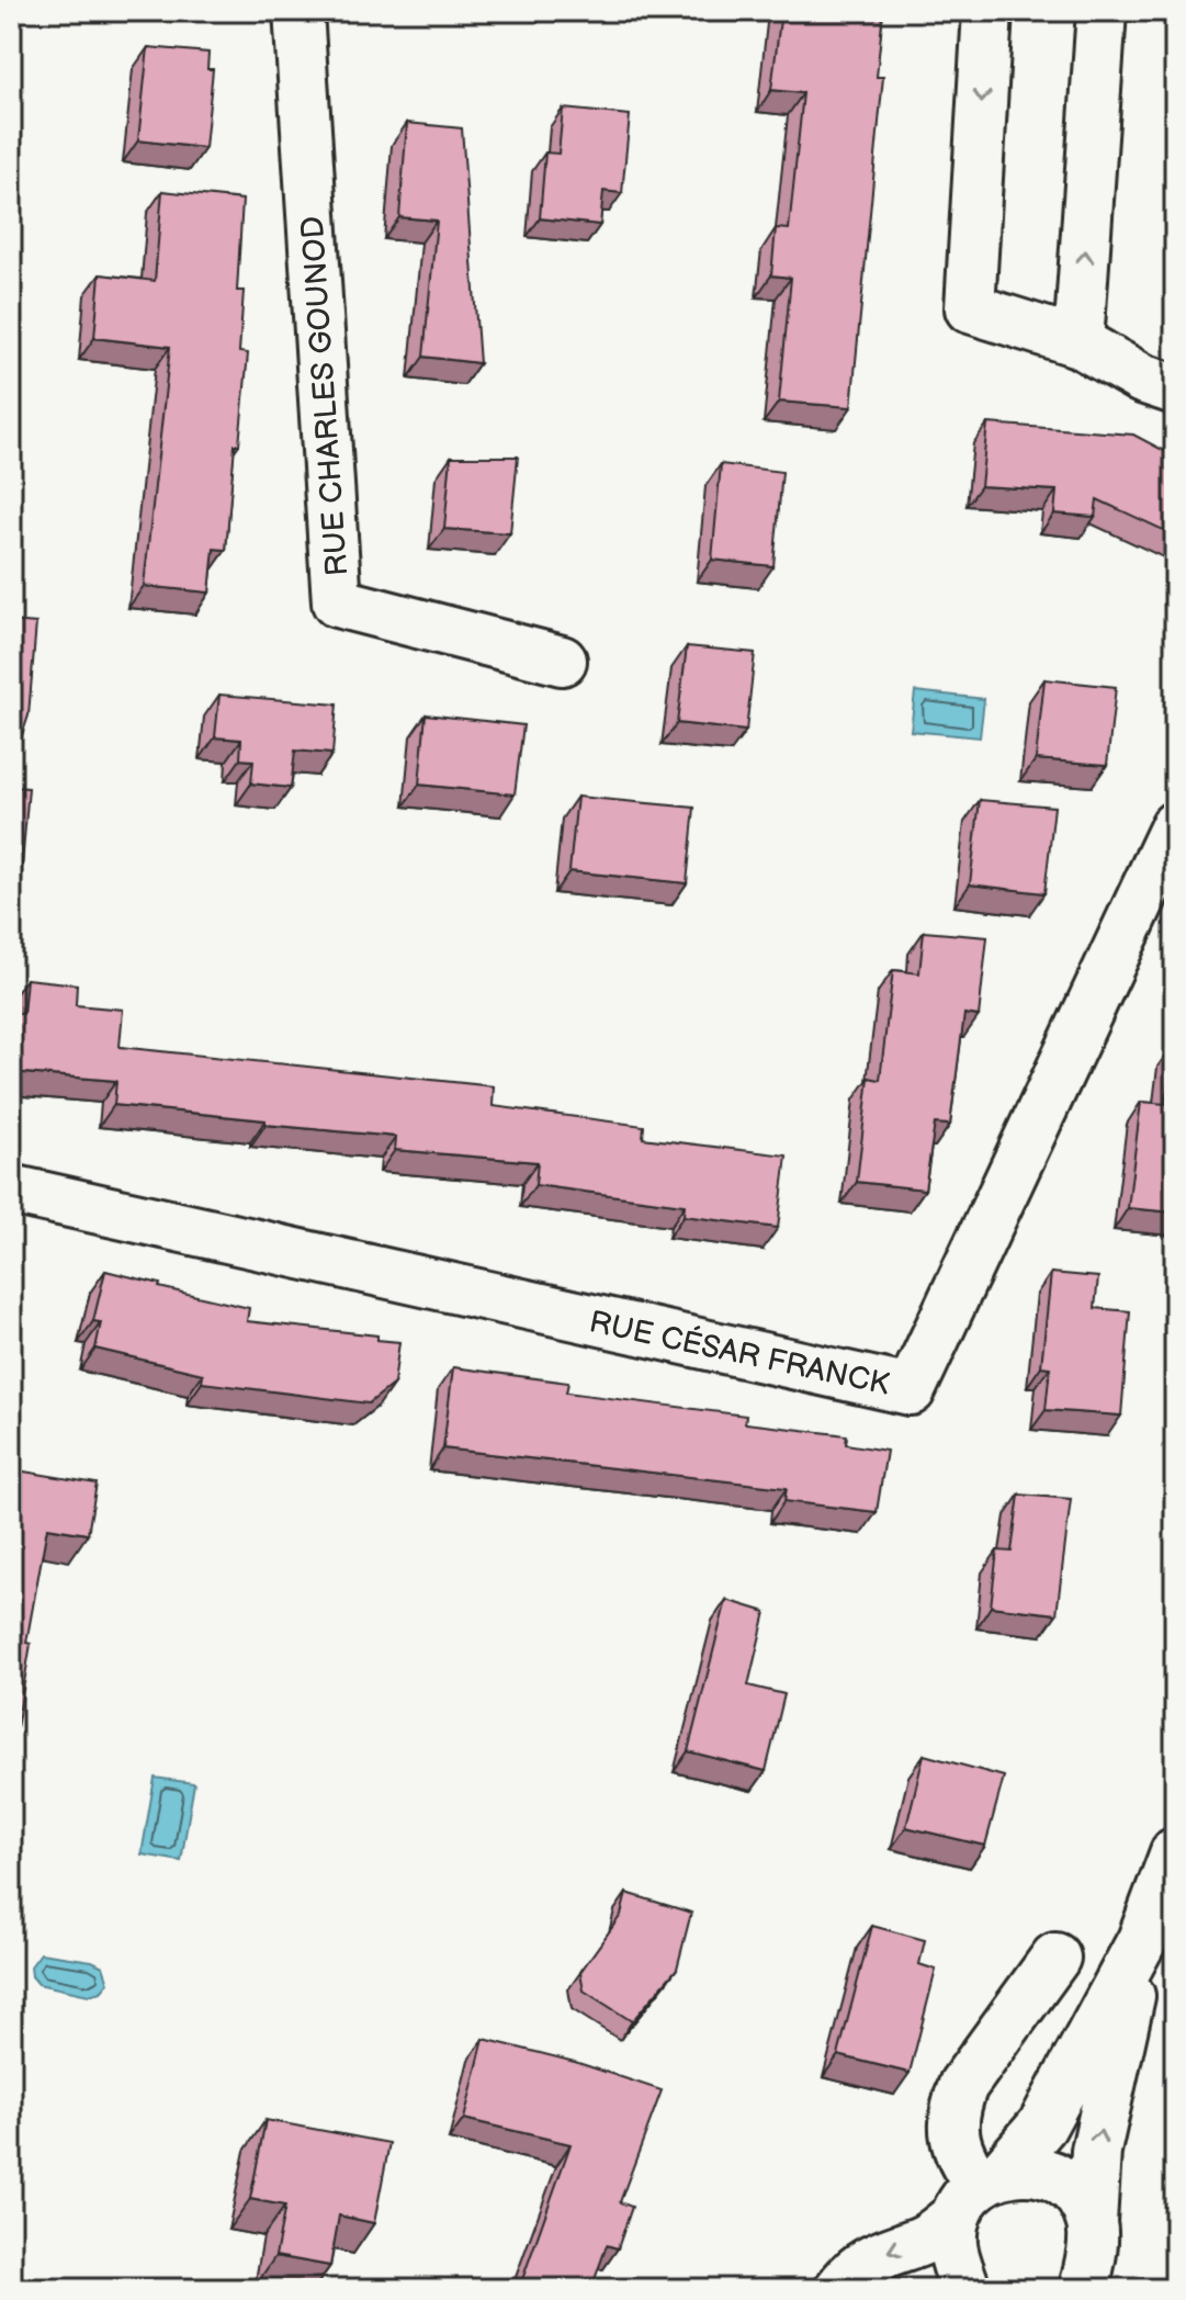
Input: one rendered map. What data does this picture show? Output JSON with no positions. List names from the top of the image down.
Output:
{
  "streets": {
    "street": ["RUE CHARLES GOUNOD", "RUE CÉSAR FRANCK"]
  }
}
